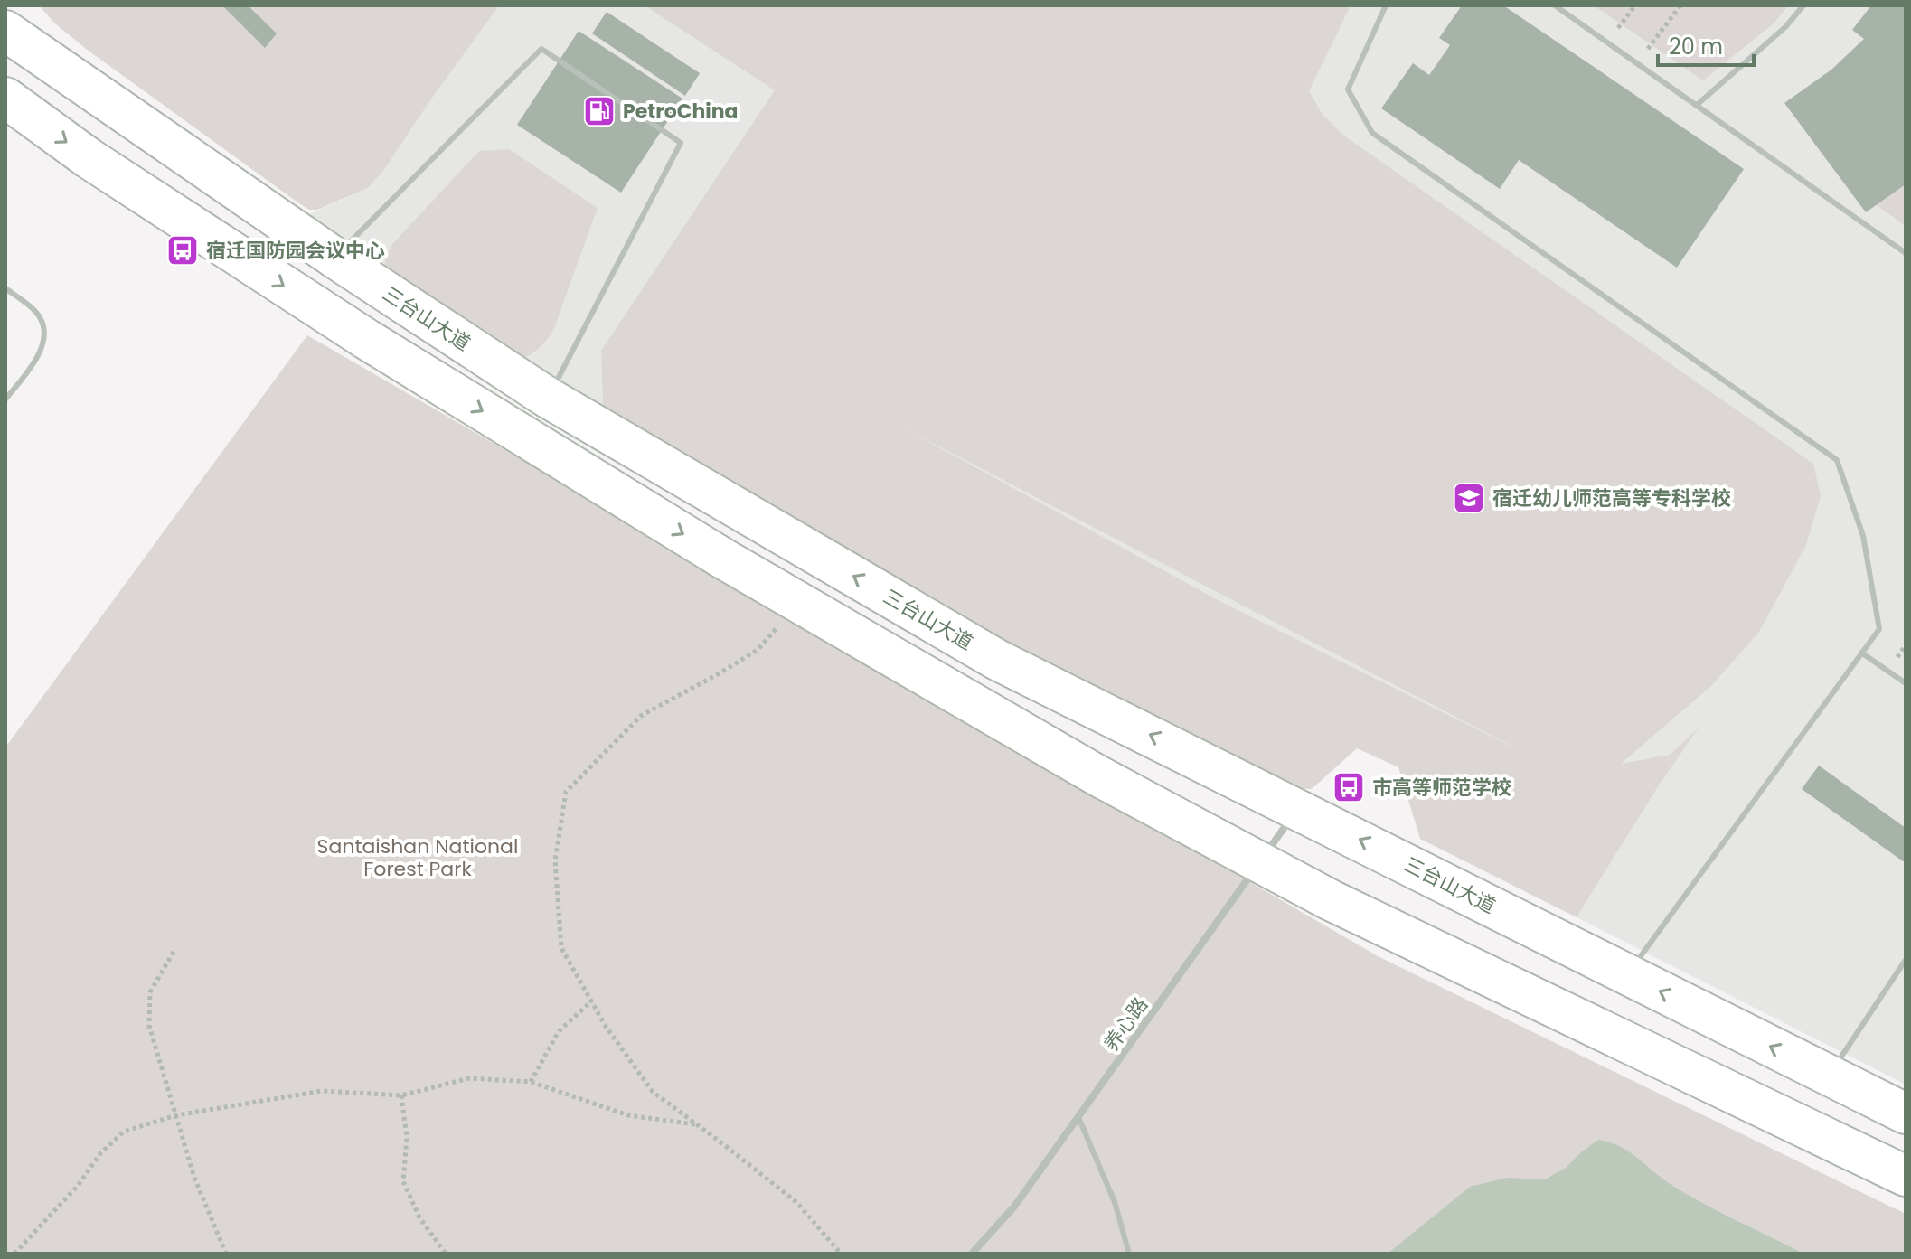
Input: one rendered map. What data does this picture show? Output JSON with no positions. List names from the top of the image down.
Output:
{
  "streets": {
    "main road": ["三台山大道"],
    "street": ["养心路"]
  },
  "crossings": [
    ["三台山大道", "养心路"]
  ],
  "parks": ["Santaishan National Forest Park"],
  "places": {
    "fuel station": ["PetroChina"],
    "bus stop": ["宿迁国防园会议中心", "市高等师范学校"],
    "school or university": ["宿迁幼儿师范高等专科学校"]
  },
  "scale_bar": "20 m"
}
